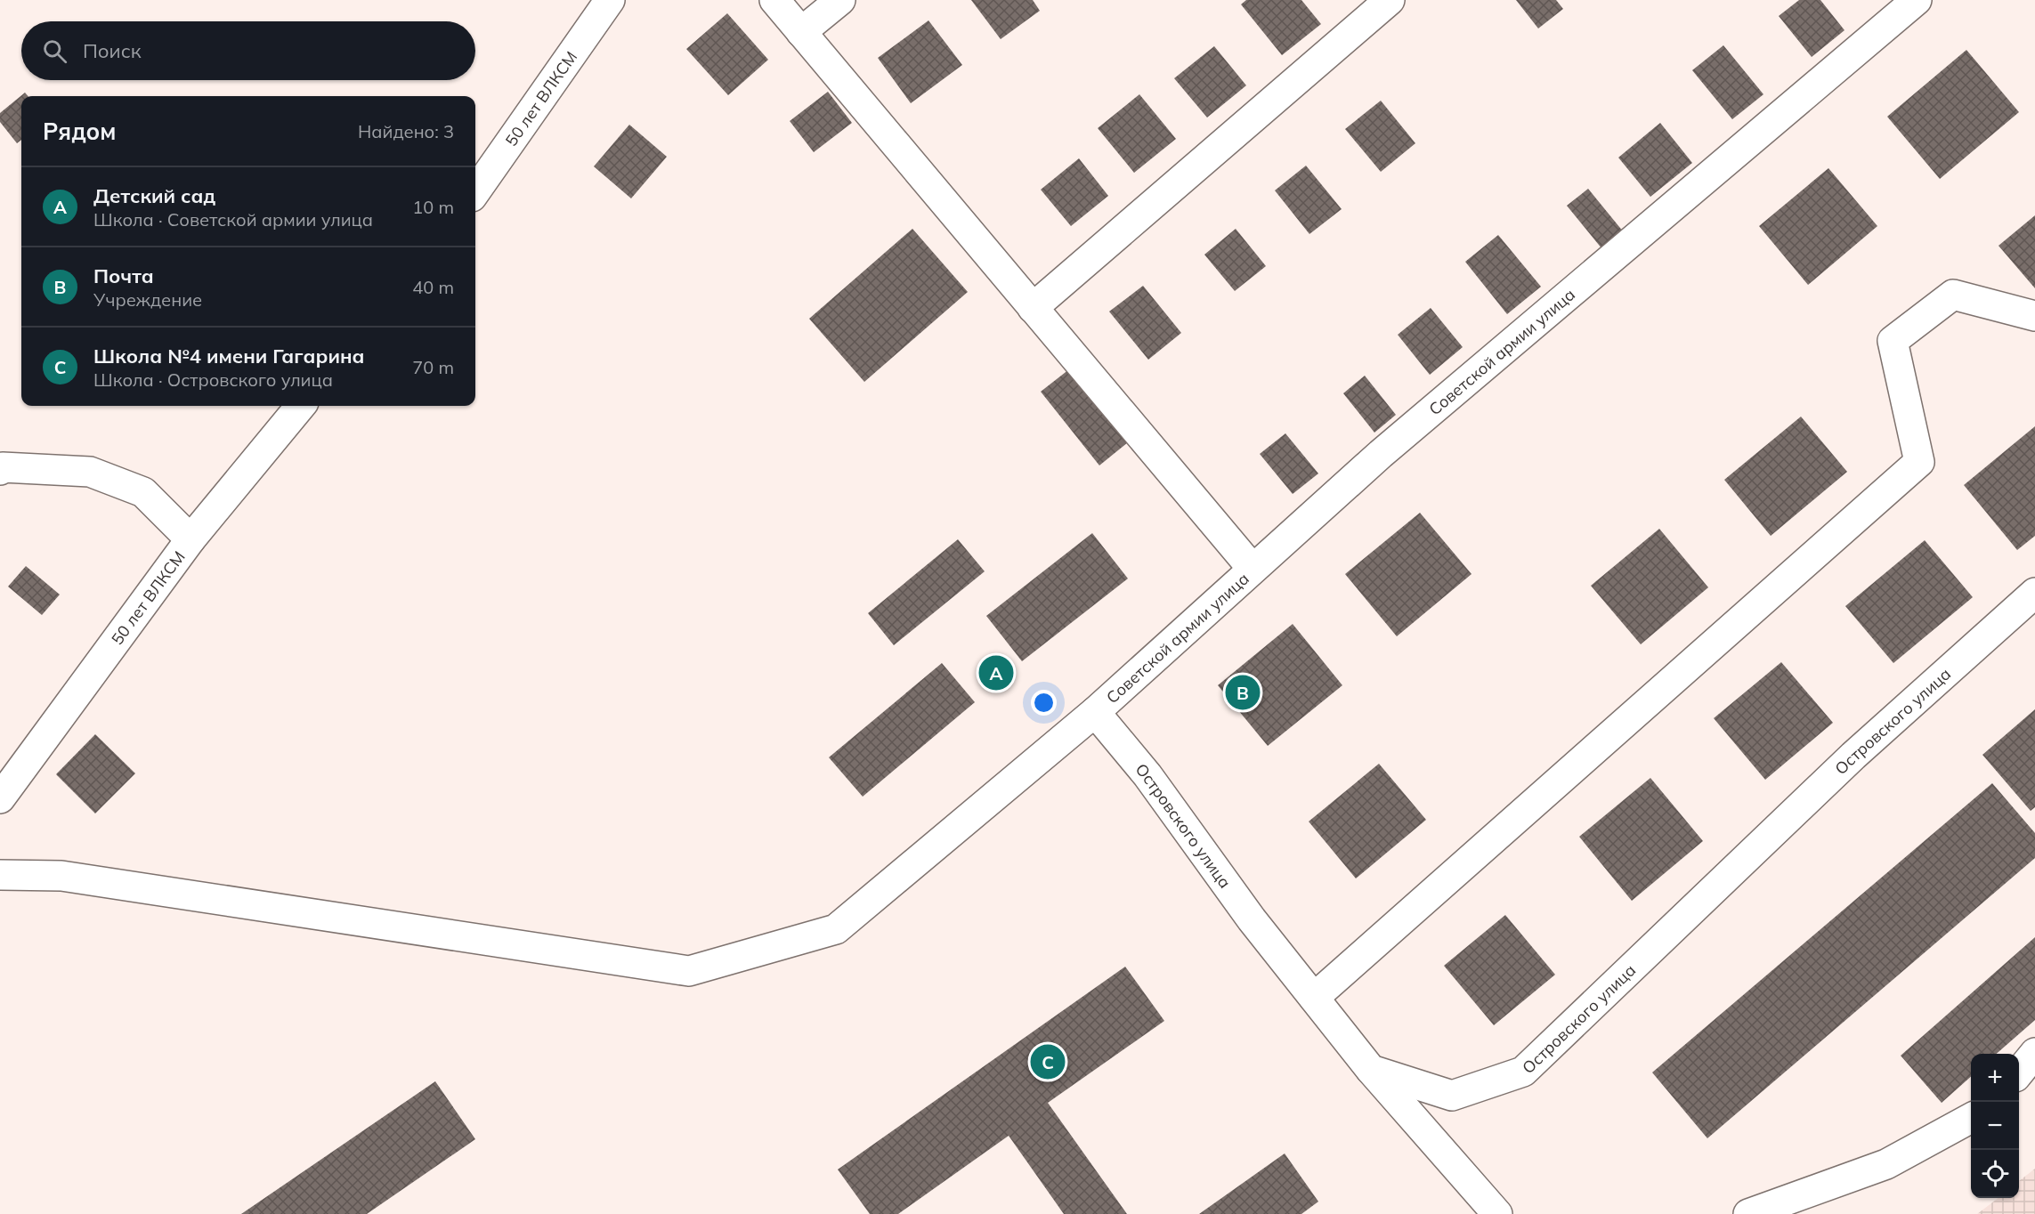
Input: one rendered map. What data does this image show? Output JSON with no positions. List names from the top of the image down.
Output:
{
  "streets": {
    "street": ["50 лет ВЛКСМ", "Советской армии улица", "Островского улица"]
  },
  "crossings": [
    ["Советской армии улица", "Островского улица"]
  ],
  "page": {
    "search": "Поиск",
    "heading": ["Рядом", "Найдено: 3"],
    "list": [
      {
        "mark": "A",
        "name": "Детский сад",
        "note": "Школа · Советской армии улица",
        "value": "10 m"
      },
      {
        "mark": "B",
        "name": "Почта",
        "note": "Учреждение",
        "value": "40 m"
      },
      {
        "mark": "C",
        "name": "Школа №4 имени Гагарина",
        "note": "Школа · Островского улица",
        "value": "70 m"
      }
    ],
    "pins": ["A", "B", "C"],
    "map_buttons": ["+", "−"]
  }
}
